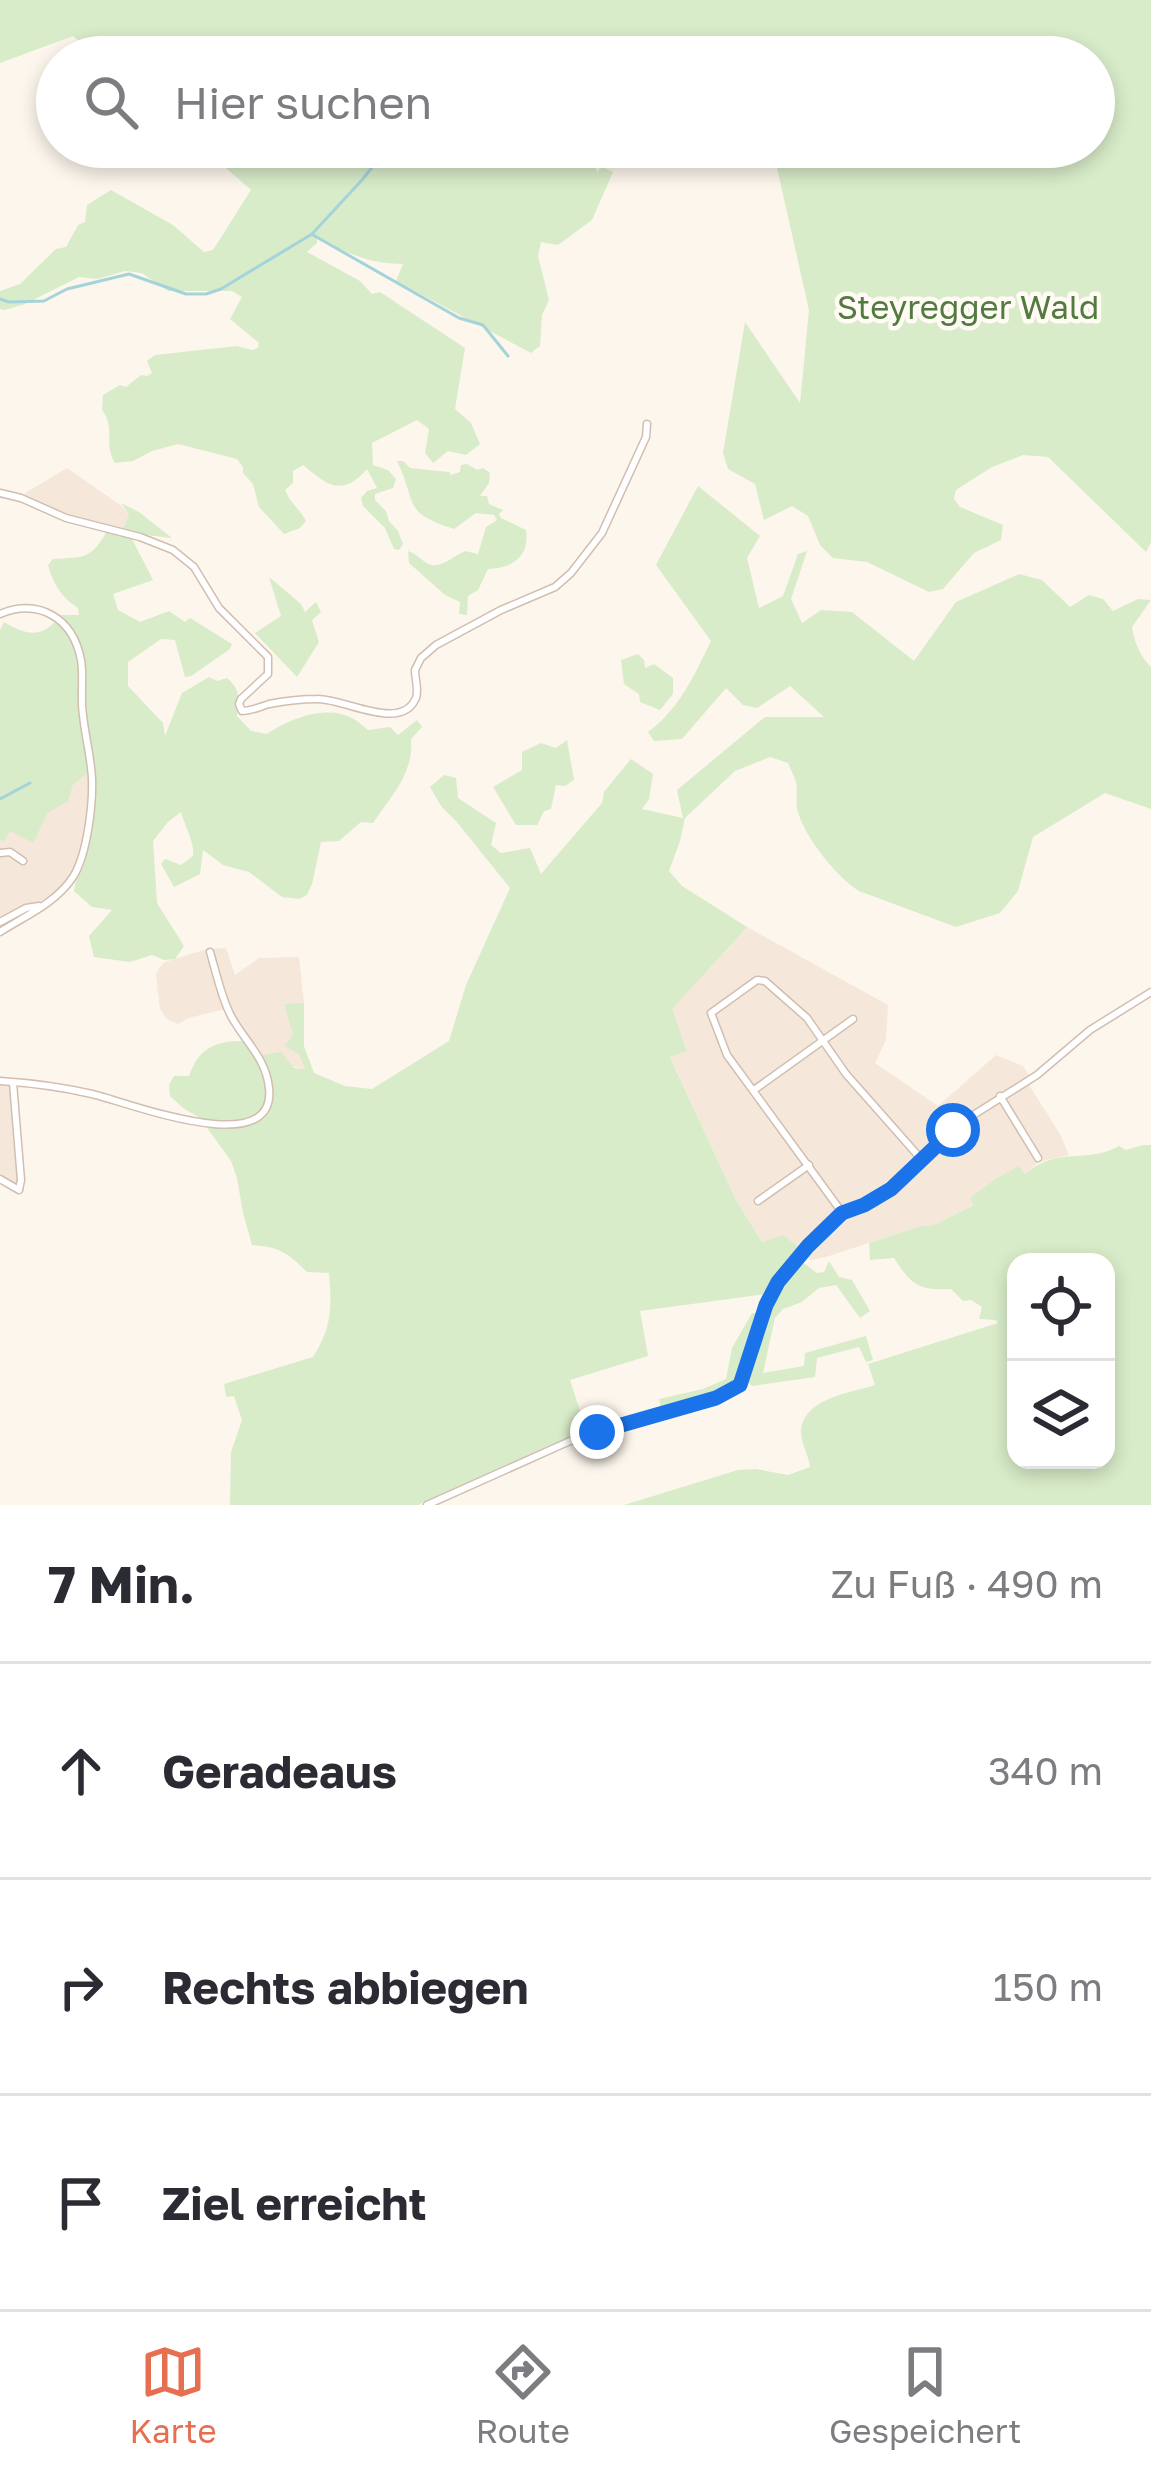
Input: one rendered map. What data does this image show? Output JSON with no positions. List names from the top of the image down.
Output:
{
  "parks": ["Steyregger Wald"],
  "page": {
    "search": "Hier suchen",
    "heading": ["7 Min.", "Zu Fuß · 490 m"],
    "list": [
      ["Geradeaus", "340 m"],
      ["Rechts abbiegen", "150 m"],
      "Ziel erreicht"
    ],
    "nav": ["Karte", "Route", "Gespeichert"]
  }
}
